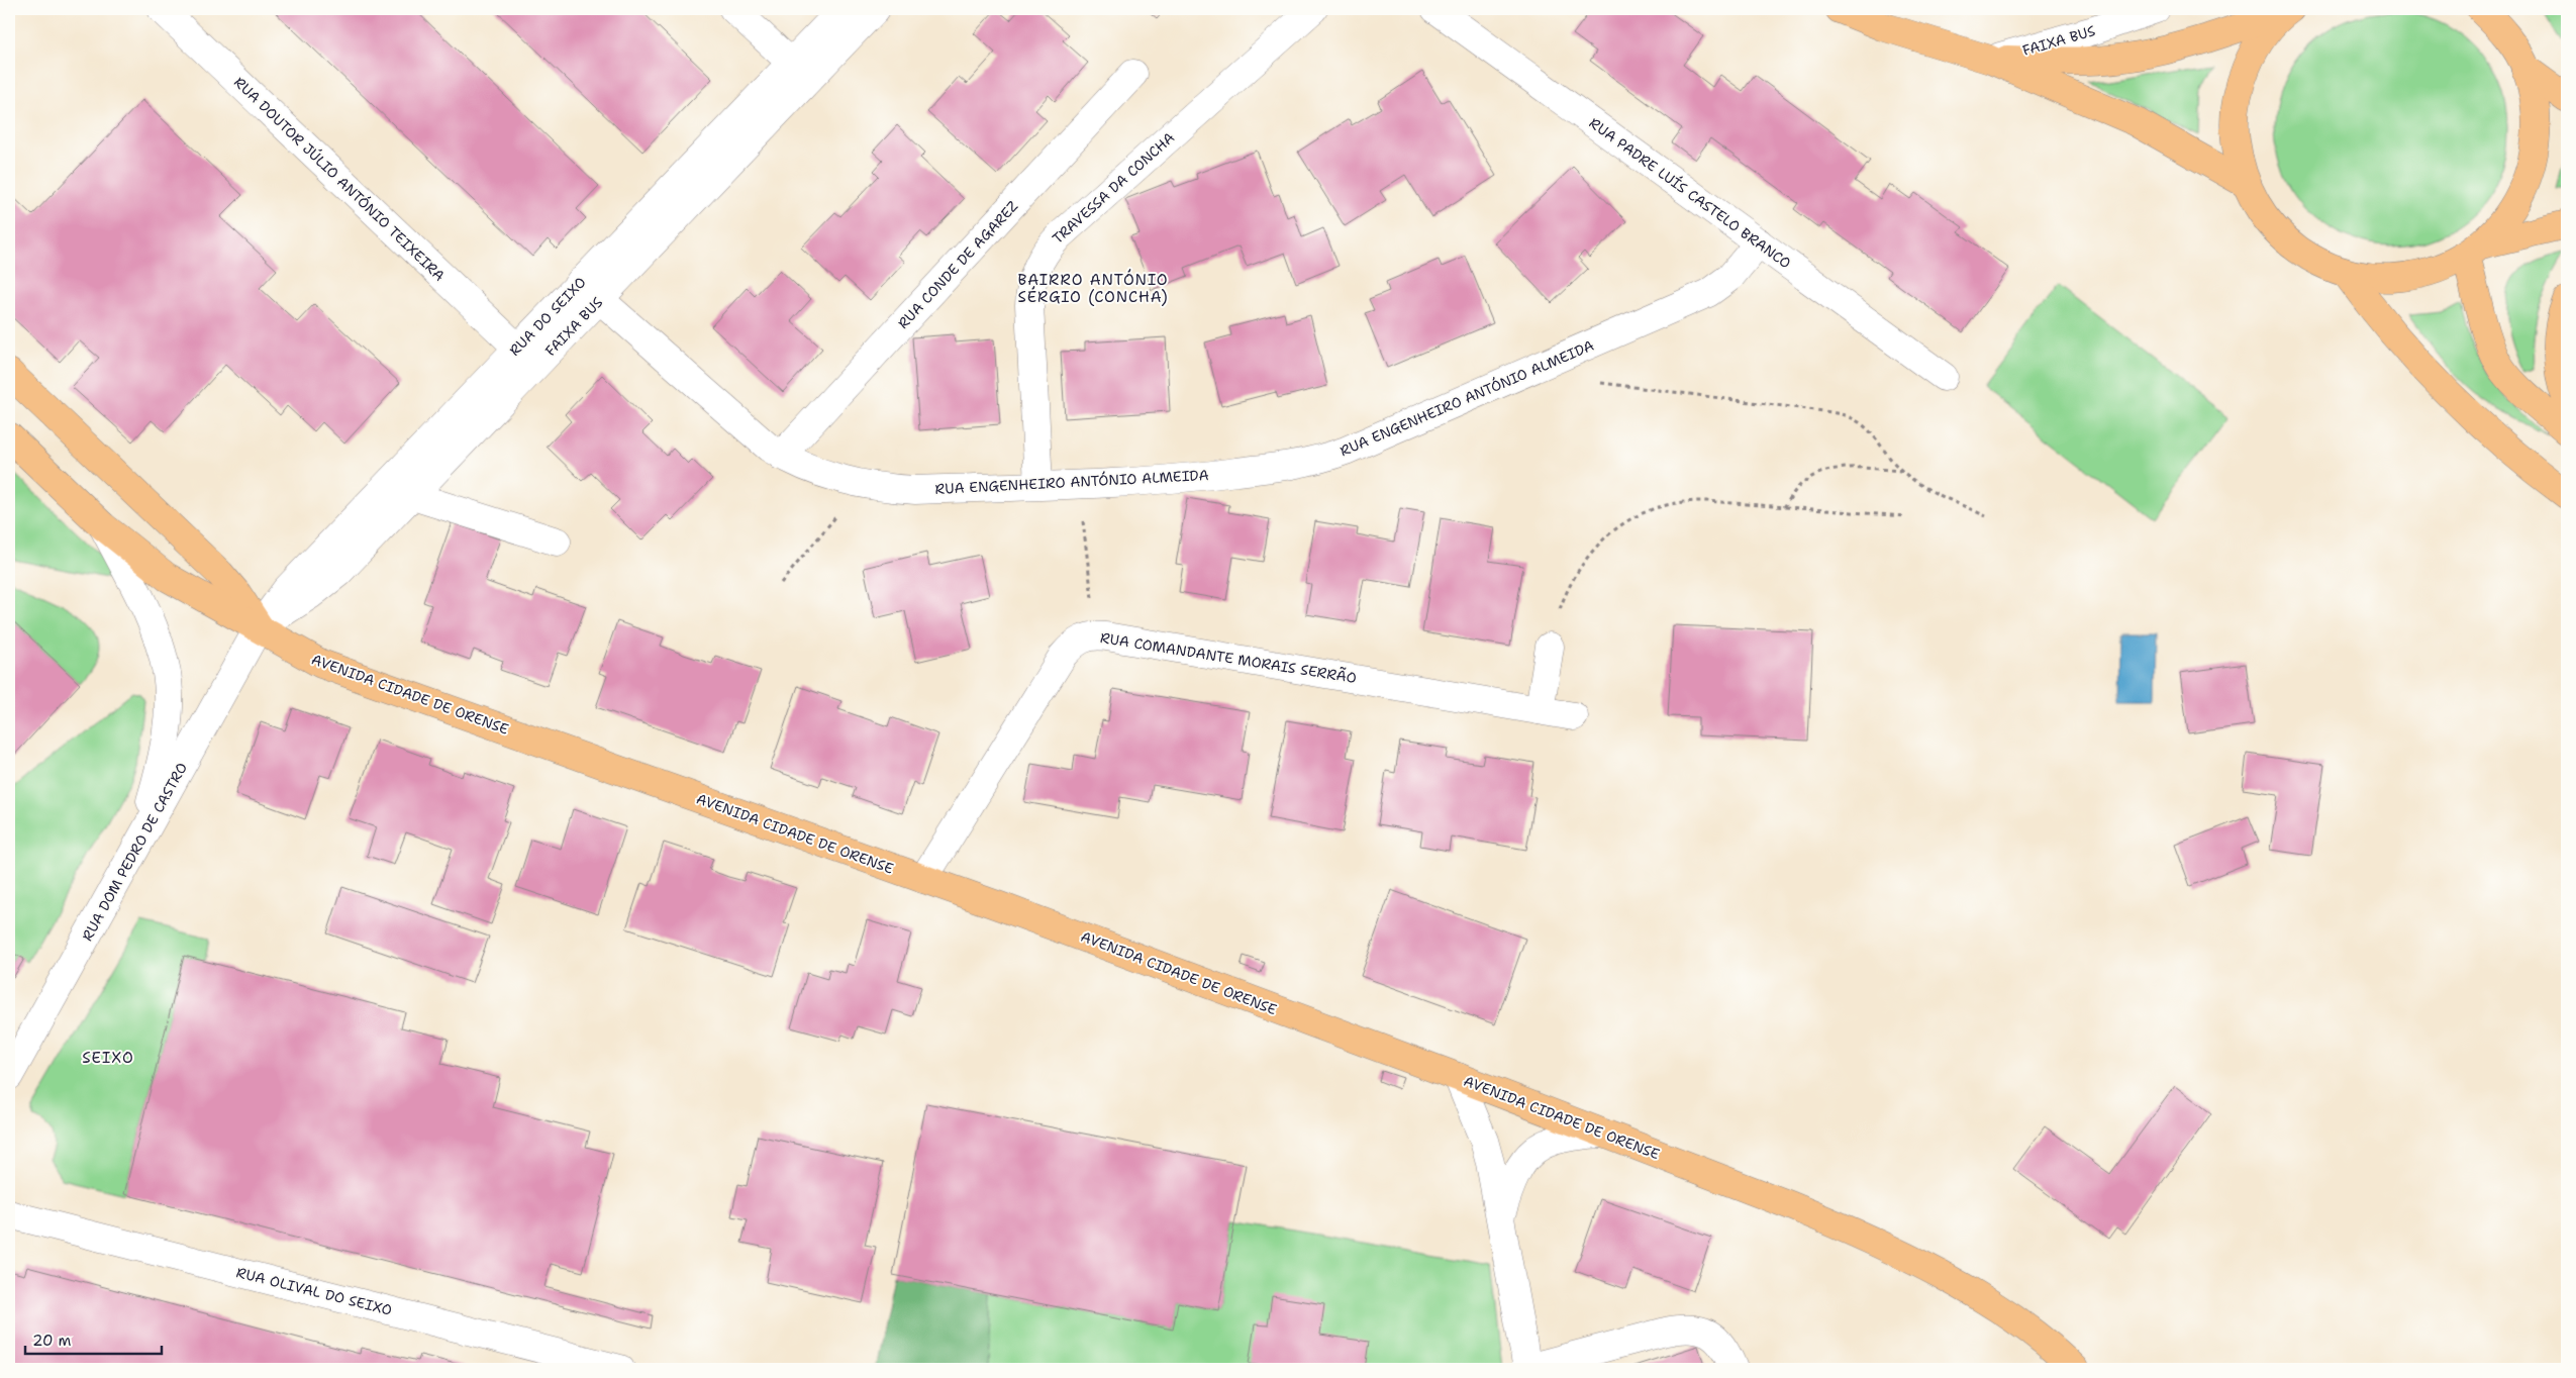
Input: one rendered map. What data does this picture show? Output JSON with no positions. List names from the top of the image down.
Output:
{
  "streets": {
    "main road": ["AVENIDA CIDADE DE ORENSE"],
    "street": [
      "FAIXA BUS",
      "RUA DOUTOR JÚLIO ANTÓNIO TEIXEIRA",
      "TRAVESSA DA CONCHA",
      "RUA PADRE LUÍS CASTELO BRANCO",
      "RUA CONDE DE AGAREZ",
      "RUA DO SEIXO",
      "RUA ENGENHEIRO ANTÓNIO ALMEIDA",
      "RUA COMANDANTE MORAIS SERRÃO",
      "RUA DOM PEDRO DE CASTRO",
      "RUA OLIVAL DO SEIXO"
    ]
  },
  "crossings": [
    ["FAIXA BUS", "RUA DO SEIXO"],
    ["FAIXA BUS", "RUA ENGENHEIRO ANTÓNIO ALMEIDA"],
    ["FAIXA BUS", "AVENIDA CIDADE DE ORENSE"],
    ["FAIXA BUS", "RUA DOM PEDRO DE CASTRO"],
    ["RUA DOUTOR JÚLIO ANTÓNIO TEIXEIRA", "RUA DO SEIXO"],
    ["TRAVESSA DA CONCHA", "RUA ENGENHEIRO ANTÓNIO ALMEIDA"],
    ["RUA PADRE LUÍS CASTELO BRANCO", "RUA ENGENHEIRO ANTÓNIO ALMEIDA"],
    ["RUA CONDE DE AGAREZ", "RUA ENGENHEIRO ANTÓNIO ALMEIDA"],
    ["RUA DO SEIXO", "RUA ENGENHEIRO ANTÓNIO ALMEIDA"],
    ["RUA DO SEIXO", "AVENIDA CIDADE DE ORENSE"],
    ["RUA DO SEIXO", "RUA DOM PEDRO DE CASTRO"],
    ["RUA COMANDANTE MORAIS SERRÃO", "AVENIDA CIDADE DE ORENSE"],
    ["AVENIDA CIDADE DE ORENSE", "RUA DOM PEDRO DE CASTRO"]
  ],
  "districts": ["BAIRRO ANTÓNIO SÉRGIO (CONCHA)", "SEIXO"],
  "scale_bar": "20 m"
}
